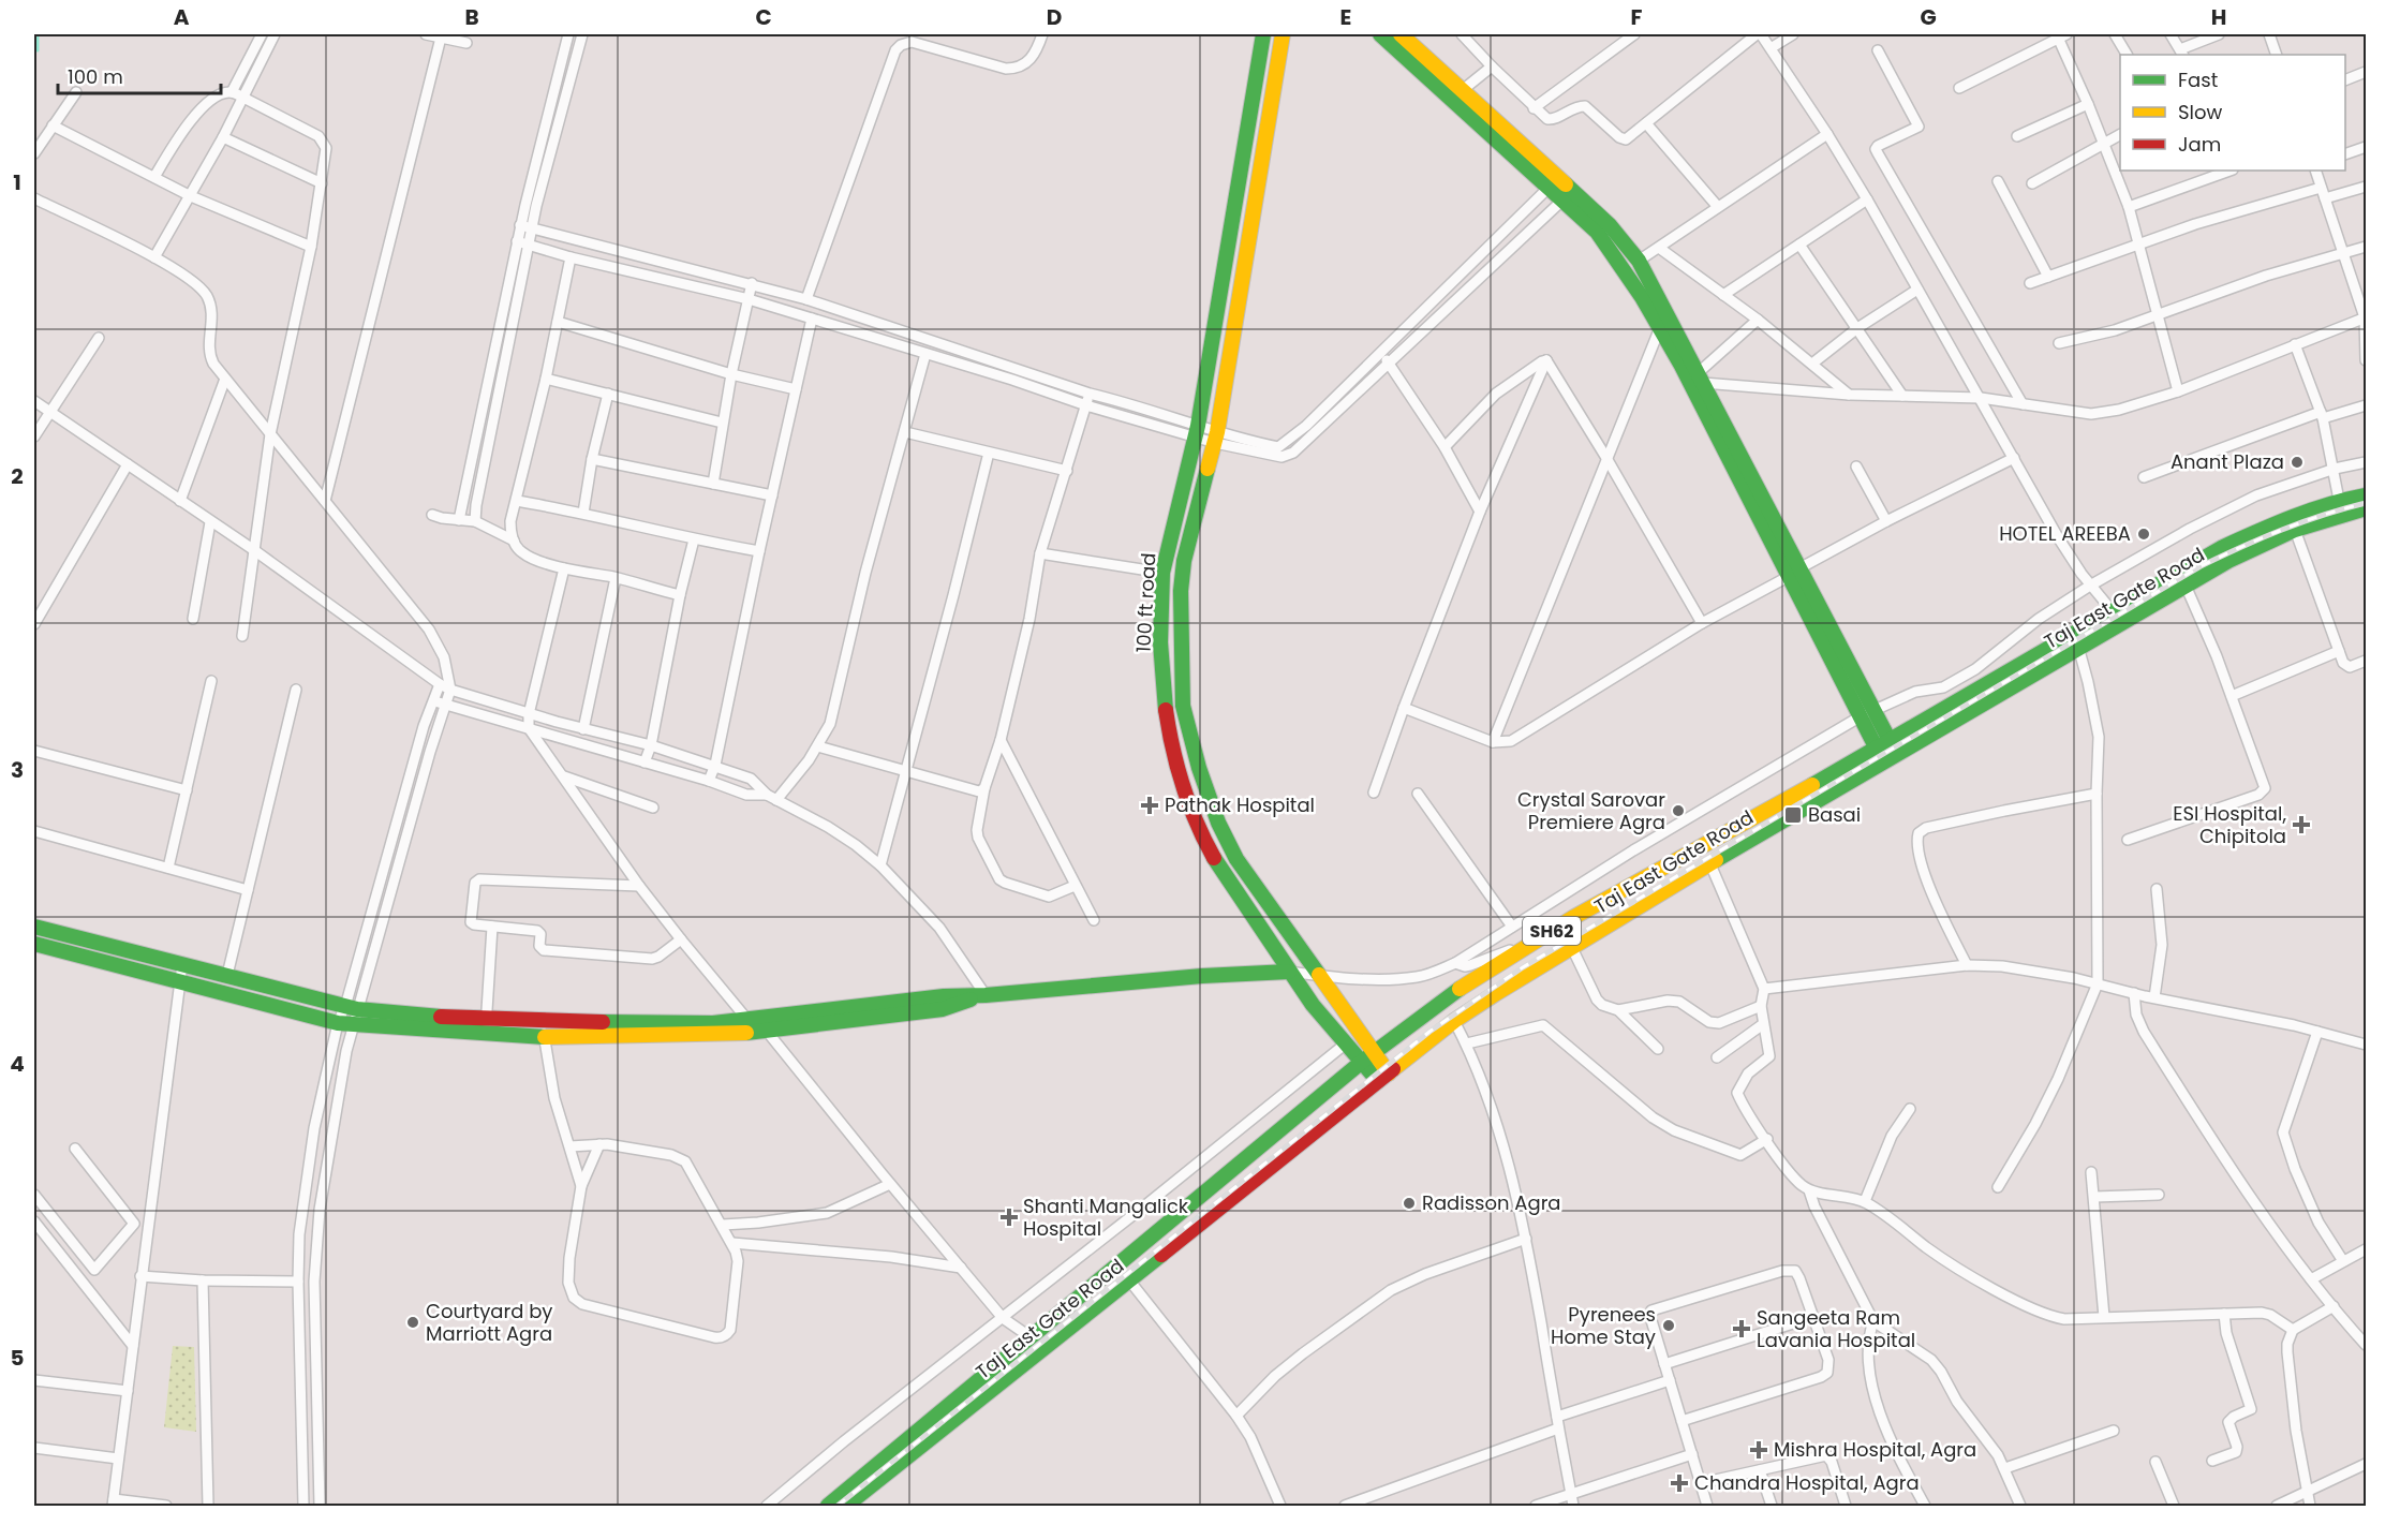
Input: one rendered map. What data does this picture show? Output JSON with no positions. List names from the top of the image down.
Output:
{
  "streets": {
    "main road": ["Taj East Gate Road", "100 ft road", "SH62"]
  },
  "crossings": [
    ["Taj East Gate Road", "100 ft road"],
    ["Taj East Gate Road", "SH62"],
    ["100 ft road", "SH62"]
  ],
  "places": {
    "other": [
      "Anant Plaza",
      "HOTEL AREEBA",
      "Crystal Sarovar Premiere Agra",
      "Radisson Agra",
      "Courtyard by Marriott Agra",
      "Pyrenees Home Stay"
    ],
    "health": [
      "Pathak Hospital",
      "ESI Hospital, Chipitola",
      "Shanti Mangalick Hospital",
      "Sangeeta Ram Lavania Hospital",
      "Mishra Hospital, Agra",
      "Chandra Hospital, Agra"
    ],
    "transit": ["Basai"]
  },
  "legend": ["Fast", "Slow", "Jam"],
  "scale_bar": "100 m",
  "grid": {
    "columns": [
      "A",
      "B",
      "C",
      "D",
      "E",
      "F",
      "G",
      "H"
    ],
    "rows": [
      "1",
      "2",
      "3",
      "4",
      "5"
    ]
  }
}
